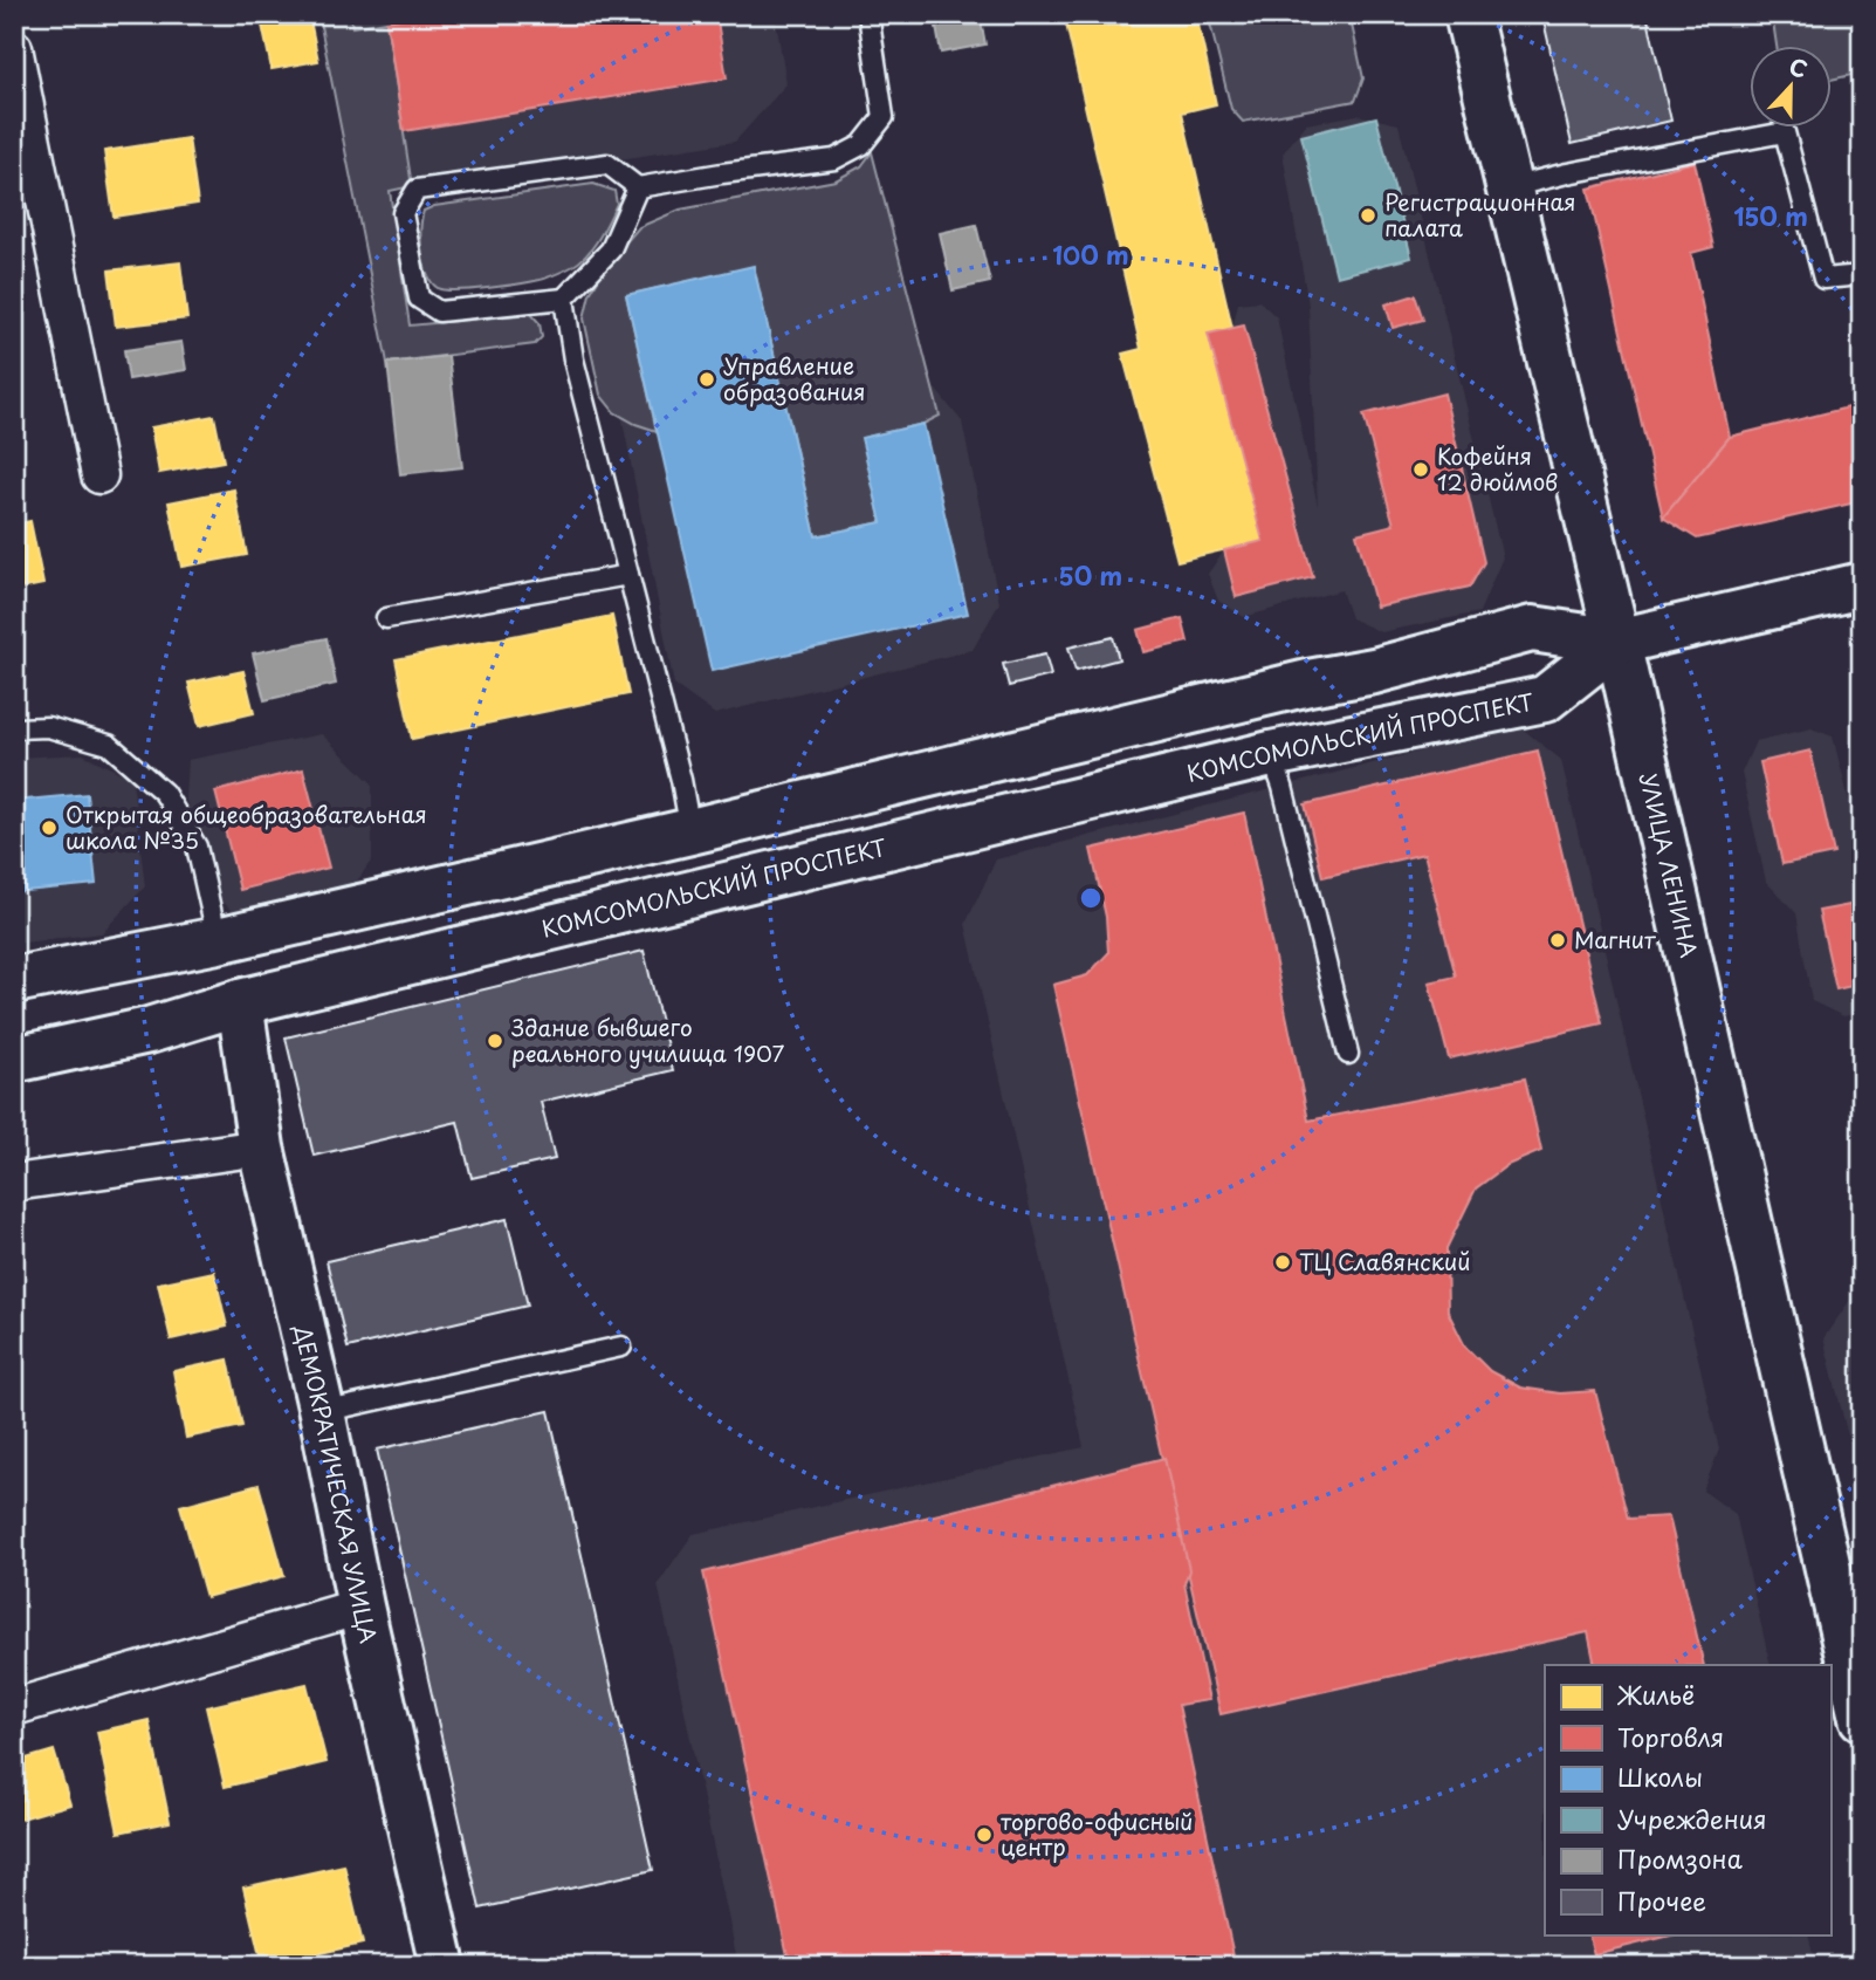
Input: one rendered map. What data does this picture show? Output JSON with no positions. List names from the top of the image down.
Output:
{
  "streets": {
    "main road": ["КОМСОМОЛЬСКИЙ ПРОСПЕКТ", "УЛИЦА ЛЕНИНА", "ДЕМОКРАТИЧЕСКАЯ УЛИЦА"]
  },
  "crossings": [
    ["КОМСОМОЛЬСКИЙ ПРОСПЕКТ", "УЛИЦА ЛЕНИНА"],
    ["КОМСОМОЛЬСКИЙ ПРОСПЕКТ", "ДЕМОКРАТИЧЕСКАЯ УЛИЦА"]
  ],
  "places": [
    "Регистрационная палата",
    "Управление образования",
    "Кофейня 12 дюймов",
    "Открытая общеобразовательная школа №35",
    "Магнит",
    "Здание бывшего реального училища 1907",
    "ТЦ Славянский",
    "торгово-офисный центр"
  ],
  "legend": [
    "Жильё",
    "Торговля",
    "Школы",
    "Учреждения",
    "Промзона",
    "Прочее"
  ],
  "north": "top",
  "rings": ["150 m", "100 m", "50 m"]
}
